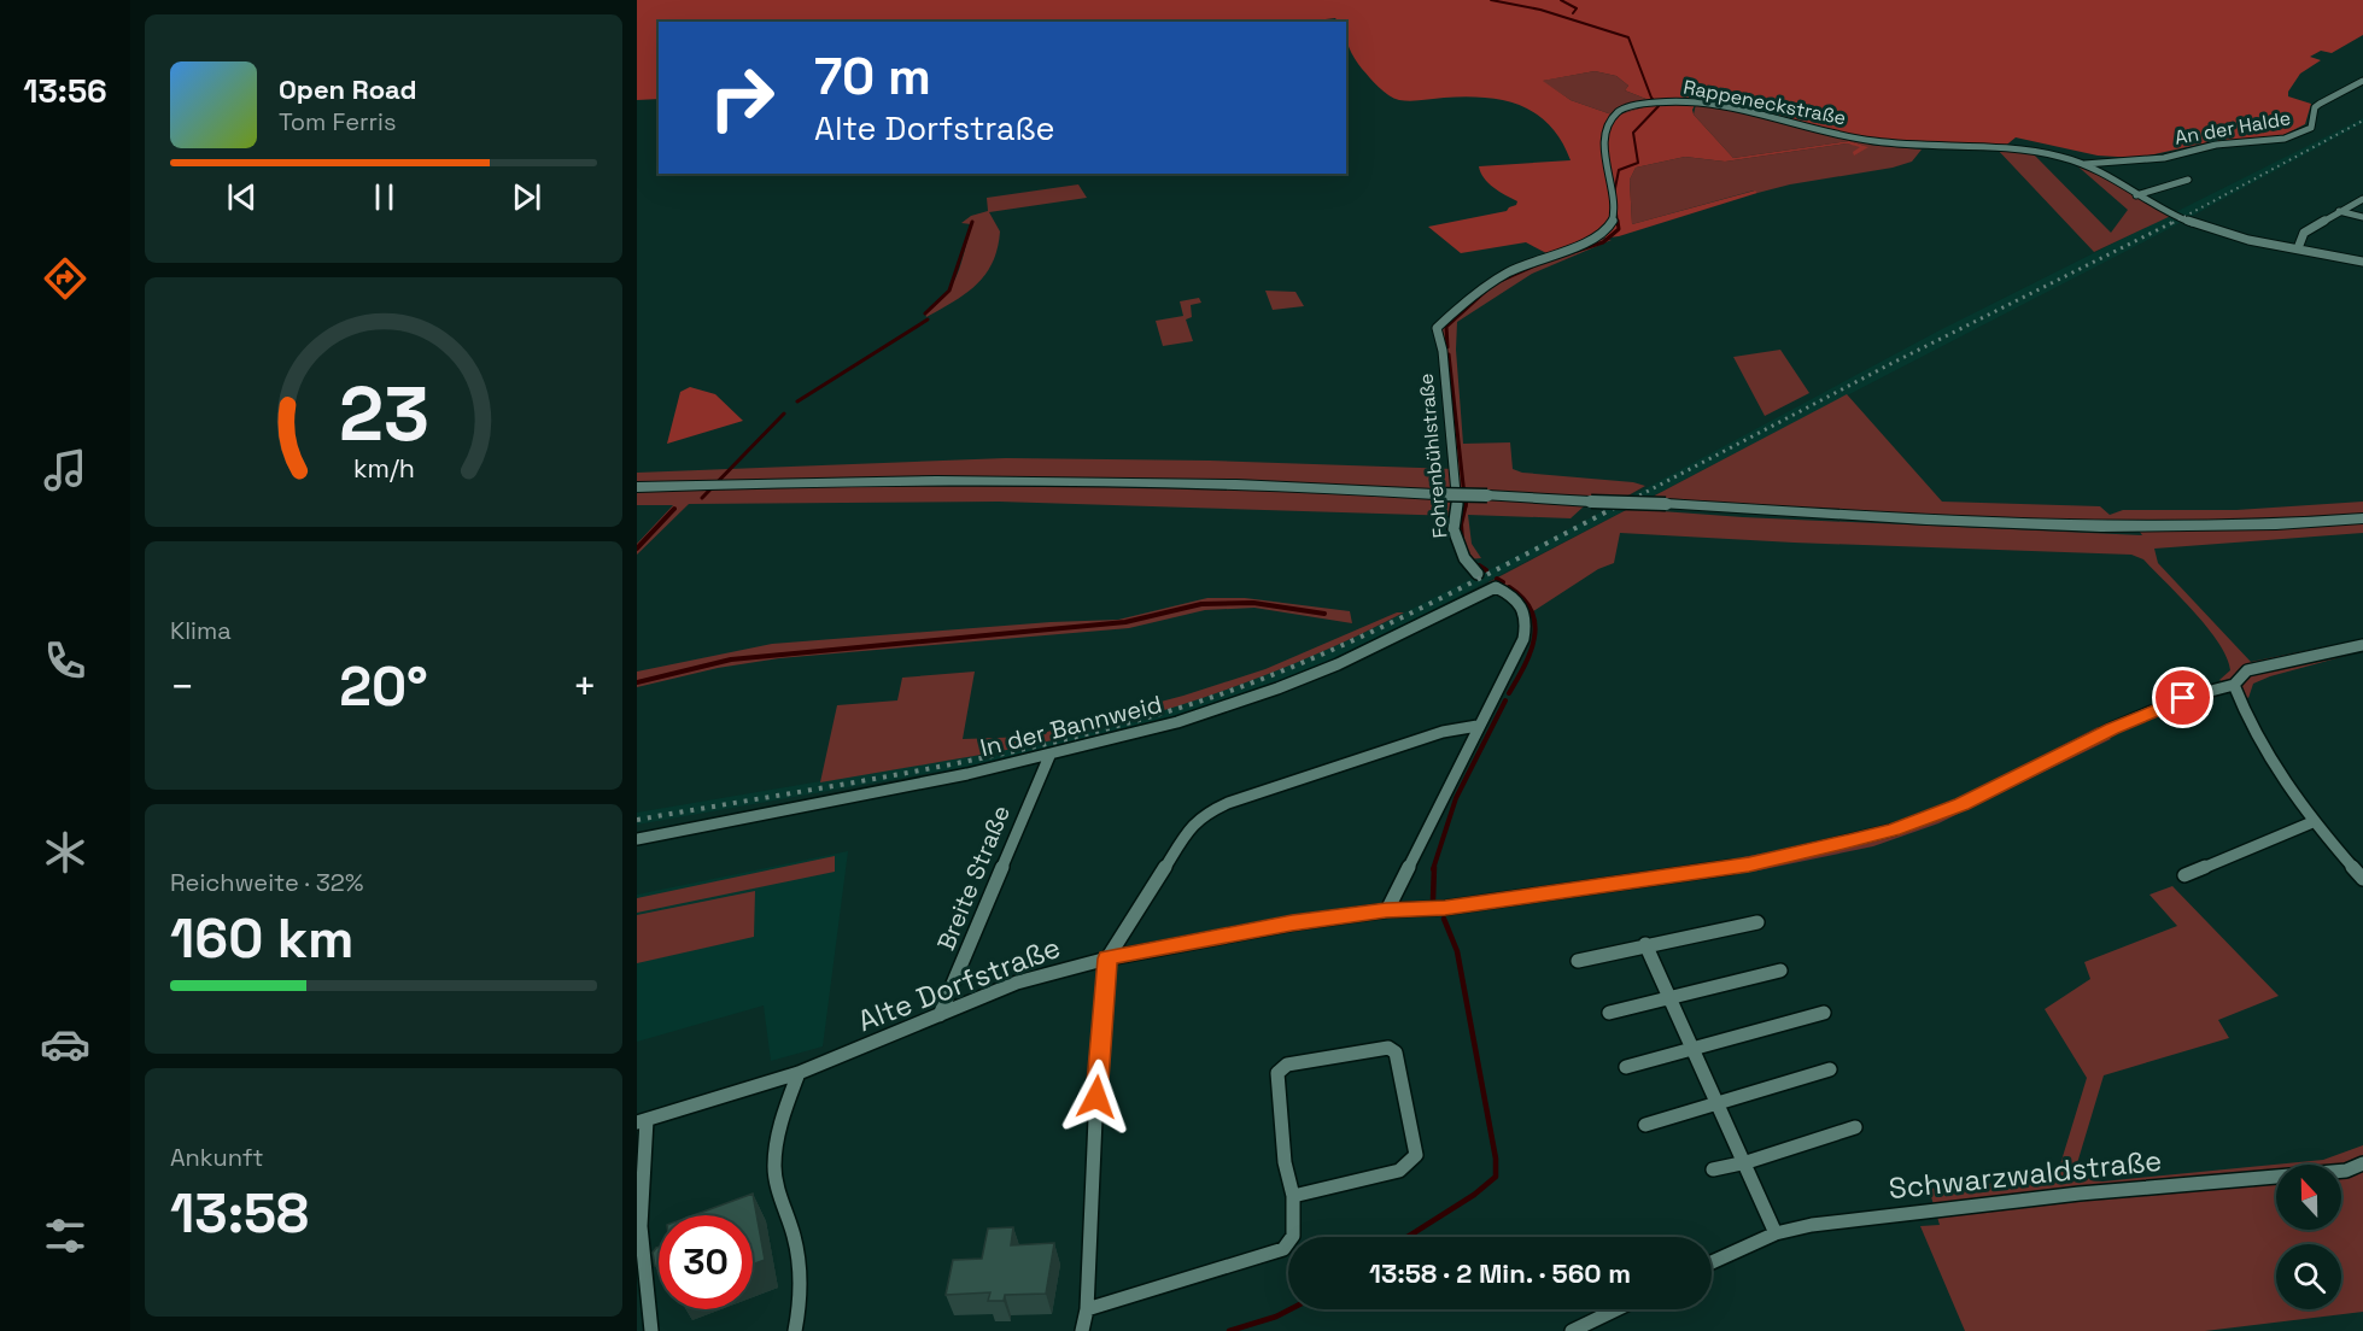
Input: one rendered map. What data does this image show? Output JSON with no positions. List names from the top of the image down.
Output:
{
  "streets": {
    "street": [
      "Rappeneckstraße",
      "An der Halde",
      "Fohrenbühlstraße",
      "In der Bannweid",
      "Breite Straße",
      "Alte Dorfstraße",
      "Schwarzwaldstraße"
    ]
  },
  "crossings": [
    ["Rappeneckstraße", "An der Halde"],
    ["Rappeneckstraße", "Fohrenbühlstraße"],
    ["In der Bannweid", "Breite Straße"],
    ["Breite Straße", "Alte Dorfstraße"]
  ],
  "north": "top",
  "page": {
    "tabs": "13:56",
    "turn": ["70 m", "Alte Dorfstraße"],
    "song": ["Open Road", "Tom Ferris"],
    "tile": [
      "Klima",
      ["Reichweite · 32%", "160 km"],
      ["Ankunft", "13:58"]
    ],
    "heat": ["−", "20°", "+"],
    "limit": "30",
    "trip": "13:58 · 2 Min. · 560 m",
    "gauge": ["23", "km/h"]
  }
}
